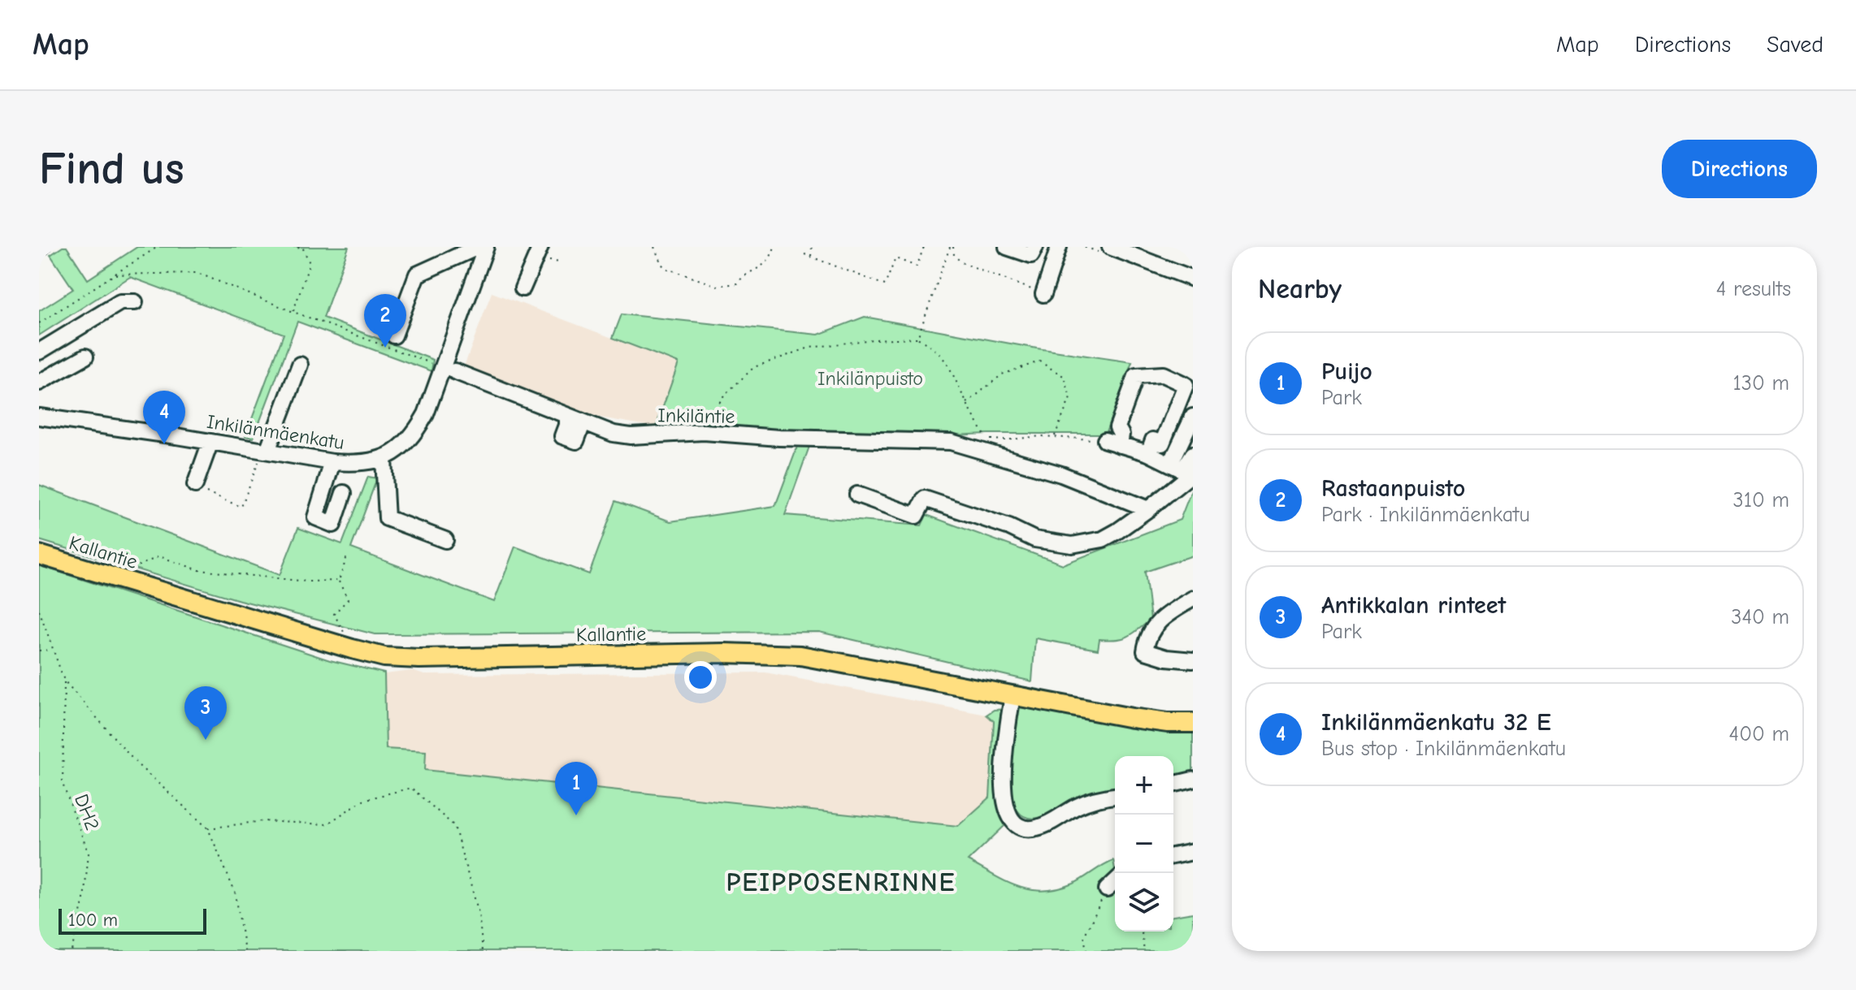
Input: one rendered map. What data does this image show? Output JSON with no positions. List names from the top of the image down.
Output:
{
  "streets": {
    "main road": ["Kallantie"],
    "street": ["Inkiläntie", "Inkilänmäenkatu"],
    "path": ["DH2"]
  },
  "districts": ["PEIPPOSENRINNE"],
  "parks": ["Inkilänpuisto"],
  "scale_bar": "100 m",
  "page": {
    "header": "Map",
    "nav": ["Map", "Directions", "Saved"],
    "buttons": "Directions",
    "title": "Find us",
    "heading": ["Nearby", "4 results"],
    "pins": [
      "2",
      "4",
      "3",
      "1"
    ],
    "list": [
      {
        "mark": "1",
        "name": "Puijo",
        "note": "Park",
        "value": "130 m"
      },
      {
        "mark": "2",
        "name": "Rastaanpuisto",
        "note": "Park · Inkilänmäenkatu",
        "value": "310 m"
      },
      {
        "mark": "3",
        "name": "Antikkalan rinteet",
        "note": "Park",
        "value": "340 m"
      },
      {
        "mark": "4",
        "name": "Inkilänmäenkatu 32 E",
        "note": "Bus stop · Inkilänmäenkatu",
        "value": "400 m"
      }
    ],
    "map_buttons": ["+", "−"],
    "scale": "100 m"
  }
}
